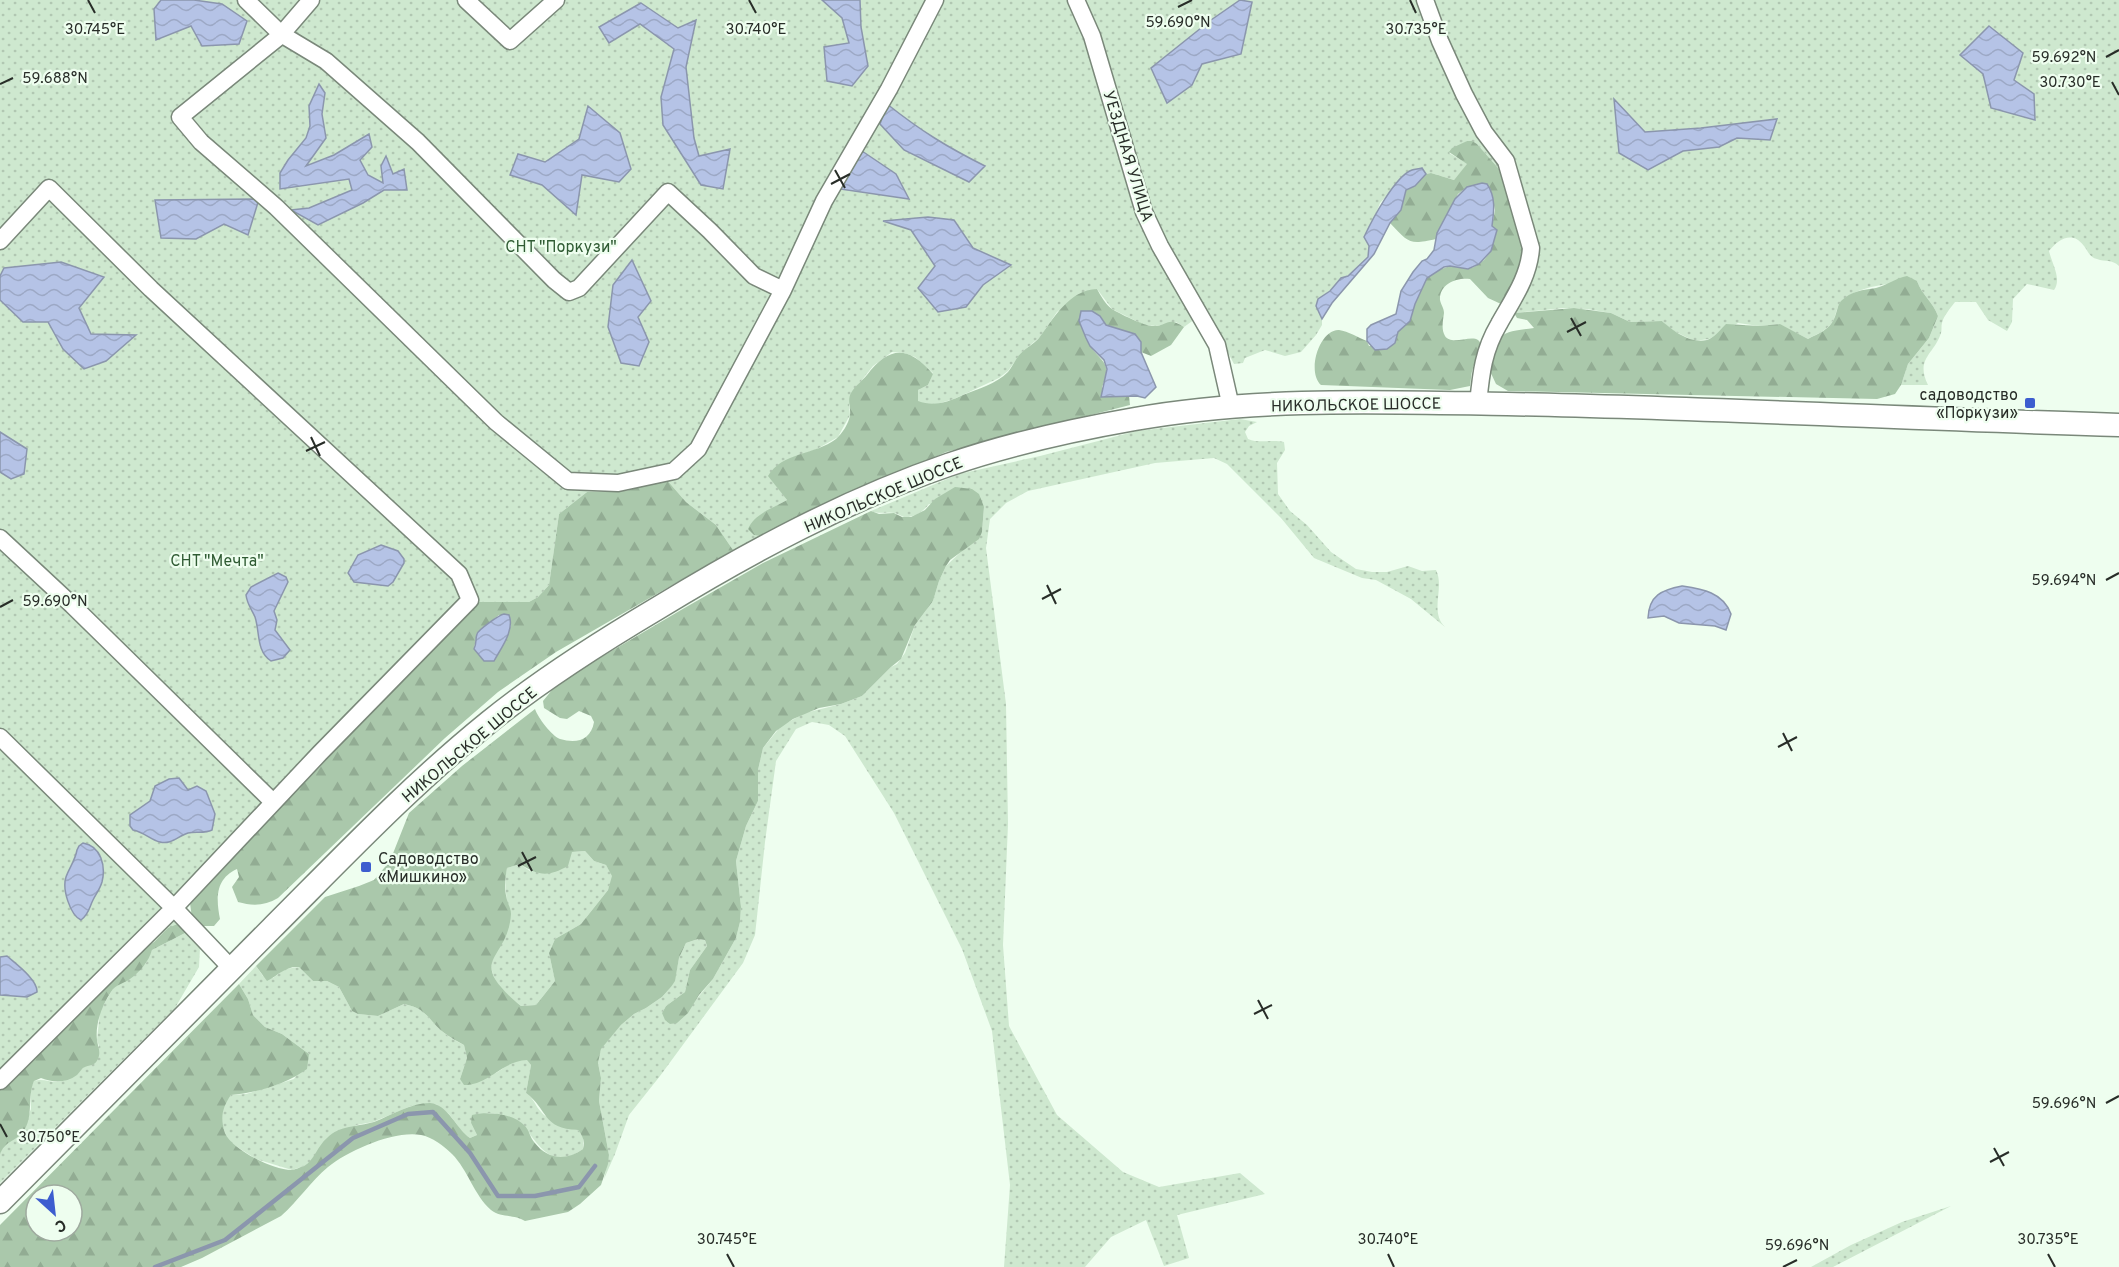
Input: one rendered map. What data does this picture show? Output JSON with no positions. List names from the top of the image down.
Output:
{
  "streets": {
    "main road": ["НИКОЛЬСКОЕ ШОССЕ"],
    "street": ["УЕЗДНАЯ УЛИЦА"]
  },
  "crossings": [
    ["УЕЗДНАЯ УЛИЦА", "НИКОЛЬСКОЕ ШОССЕ"]
  ],
  "parks": ["СНТ \"Поркузи\"", "СНТ \"Мечта\""],
  "places": {
    "transit": ["садоводство «Поркузи»", "Садоводство «Мишкино»"]
  },
  "north": "bottom right",
  "coordinates": [
    "59.690°N",
    "30.745°E",
    "30.740°E",
    "30.735°E",
    "59.692°N",
    "59.688°N",
    "30.730°E",
    "59.694°N",
    "59.696°N",
    "30.750°E"
  ]
}
